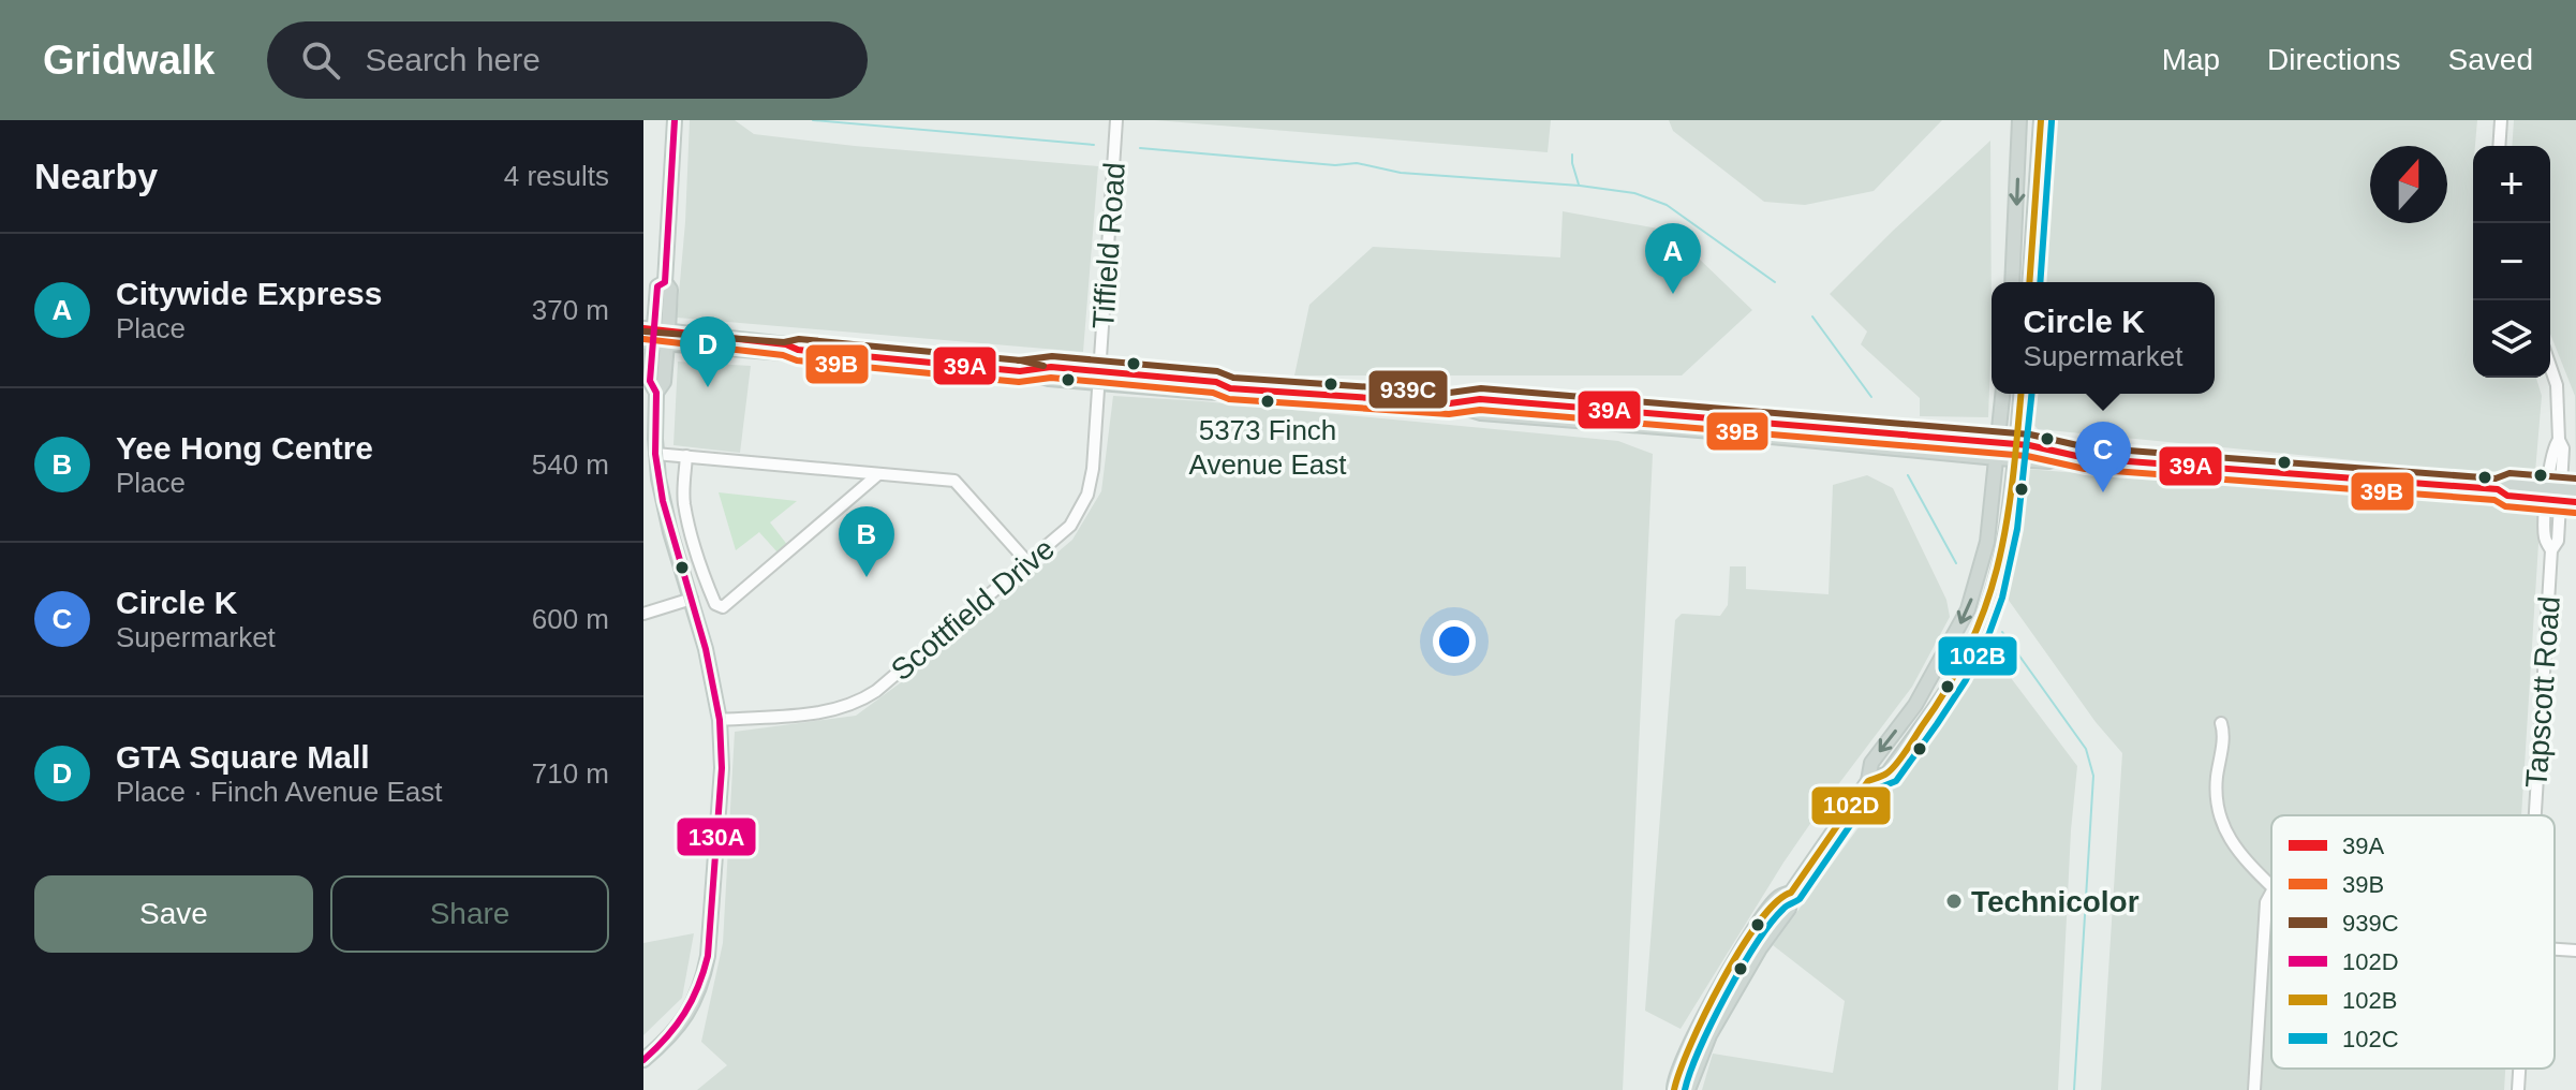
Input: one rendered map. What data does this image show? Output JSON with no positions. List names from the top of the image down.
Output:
{
  "streets": {
    "street": ["Tiffield Road", "Scottfield Drive", "Tapscott Road"]
  },
  "crossings": [
    ["Tiffield Road", "Scottfield Drive"]
  ],
  "places": ["5373 Finch Avenue East", "Technicolor"],
  "lines": [
    "transit line 130A",
    "transit line 102D",
    "transit line 102B",
    "transit line 39A",
    "transit line 939C",
    "transit line 39B"
  ],
  "legend": [
    "39A",
    "39B",
    "939C",
    "102D",
    "102B",
    "102C"
  ],
  "north": "top",
  "page": {
    "header": "Gridwalk",
    "search": "Search here",
    "nav": ["Map", "Directions", "Saved"],
    "heading": ["Nearby", "4 results"],
    "map_buttons": ["+", "−"],
    "pins": [
      "A",
      "D",
      "C",
      "B"
    ],
    "list": [
      {
        "mark": "A",
        "name": "Citywide Express",
        "note": "Place",
        "value": "370 m"
      },
      {
        "mark": "B",
        "name": "Yee Hong Centre",
        "note": "Place",
        "value": "540 m"
      },
      {
        "mark": "C",
        "name": "Circle K",
        "note": "Supermarket",
        "value": "600 m"
      },
      {
        "mark": "D",
        "name": "GTA Square Mall",
        "note": "Place · Finch Avenue East",
        "value": "710 m"
      }
    ],
    "popup": ["Circle K", "Supermarket"],
    "buttons": ["Save", "Share"]
  }
}
